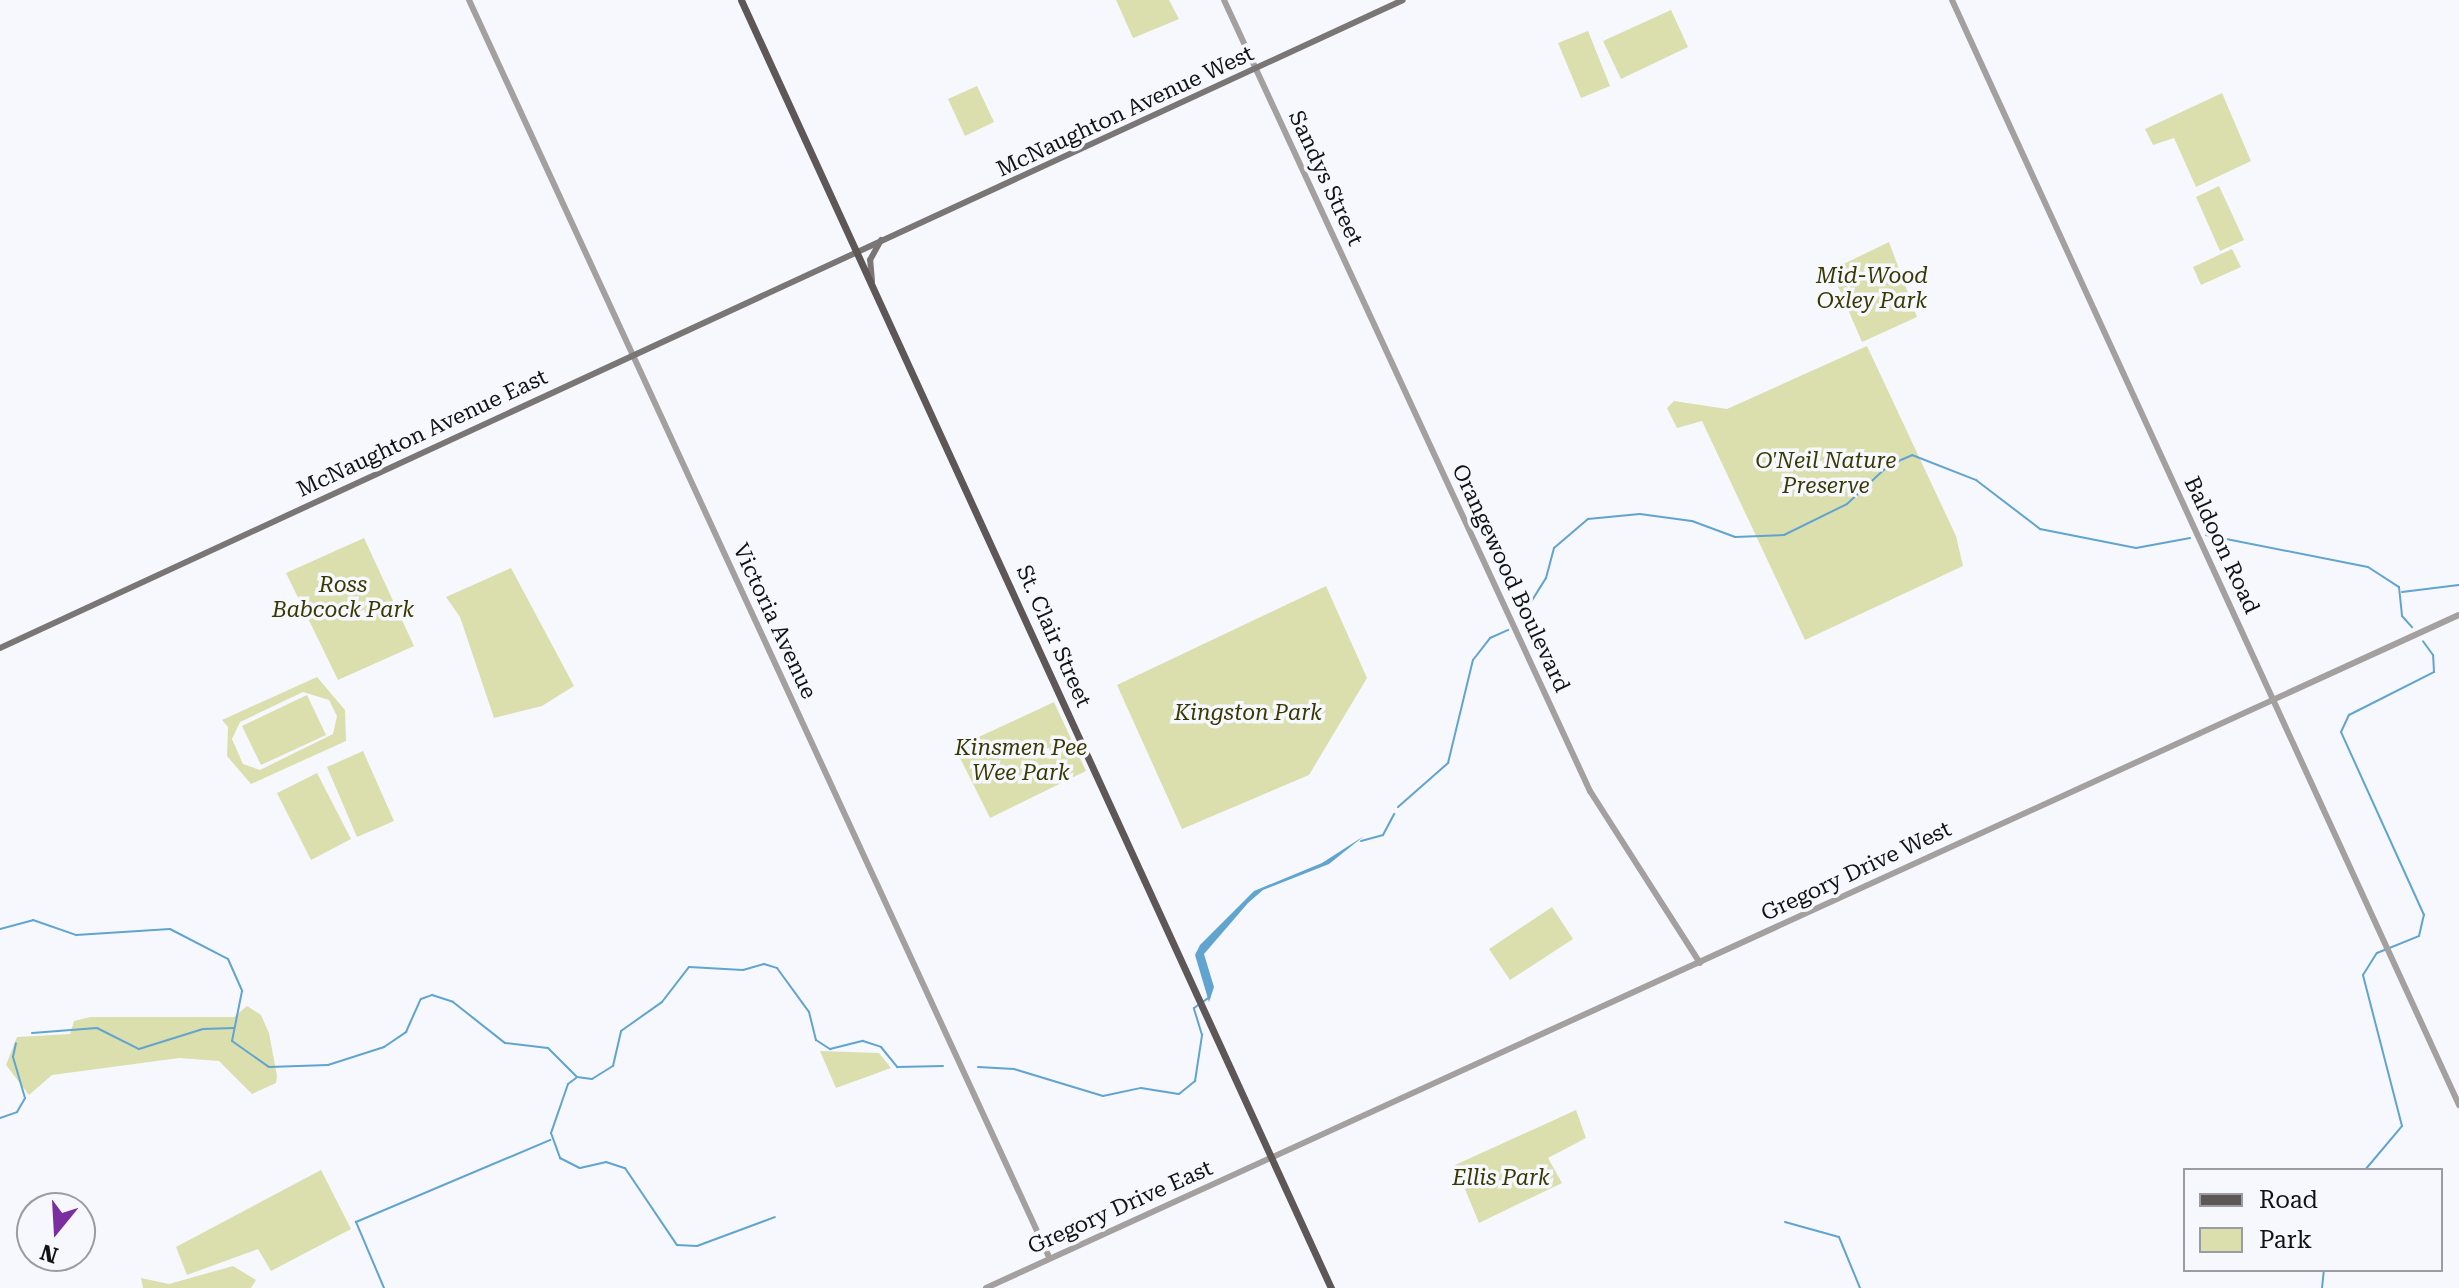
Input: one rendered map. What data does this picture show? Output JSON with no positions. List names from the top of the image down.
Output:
{
  "streets": {
    "main road": ["McNaughton Avenue West", "McNaughton Avenue East", "St. Clair Street"],
    "street": [
      "Sandys Street",
      "Baldoon Road",
      "Orangewood Boulevard",
      "Victoria Avenue",
      "Gregory Drive West",
      "Gregory Drive East"
    ]
  },
  "crossings": [
    ["McNaughton Avenue West", "Sandys Street"],
    ["McNaughton Avenue West", "McNaughton Avenue East"],
    ["McNaughton Avenue West", "St. Clair Street"],
    ["Sandys Street", "Orangewood Boulevard"],
    ["McNaughton Avenue East", "Victoria Avenue"],
    ["McNaughton Avenue East", "St. Clair Street"],
    ["Baldoon Road", "Gregory Drive West"],
    ["Orangewood Boulevard", "Gregory Drive West"],
    ["Victoria Avenue", "Gregory Drive East"],
    ["St. Clair Street", "Gregory Drive West"],
    ["St. Clair Street", "Gregory Drive East"],
    ["Gregory Drive West", "Gregory Drive East"]
  ],
  "parks": [
    "Mid-Wood Oxley Park",
    "O'Neil Nature Preserve",
    "Ross Babcock Park",
    "Kingston Park",
    "Kinsmen Pee Wee Park",
    "Ellis Park"
  ],
  "legend": ["Road", "Park"],
  "north": "bottom"
}
